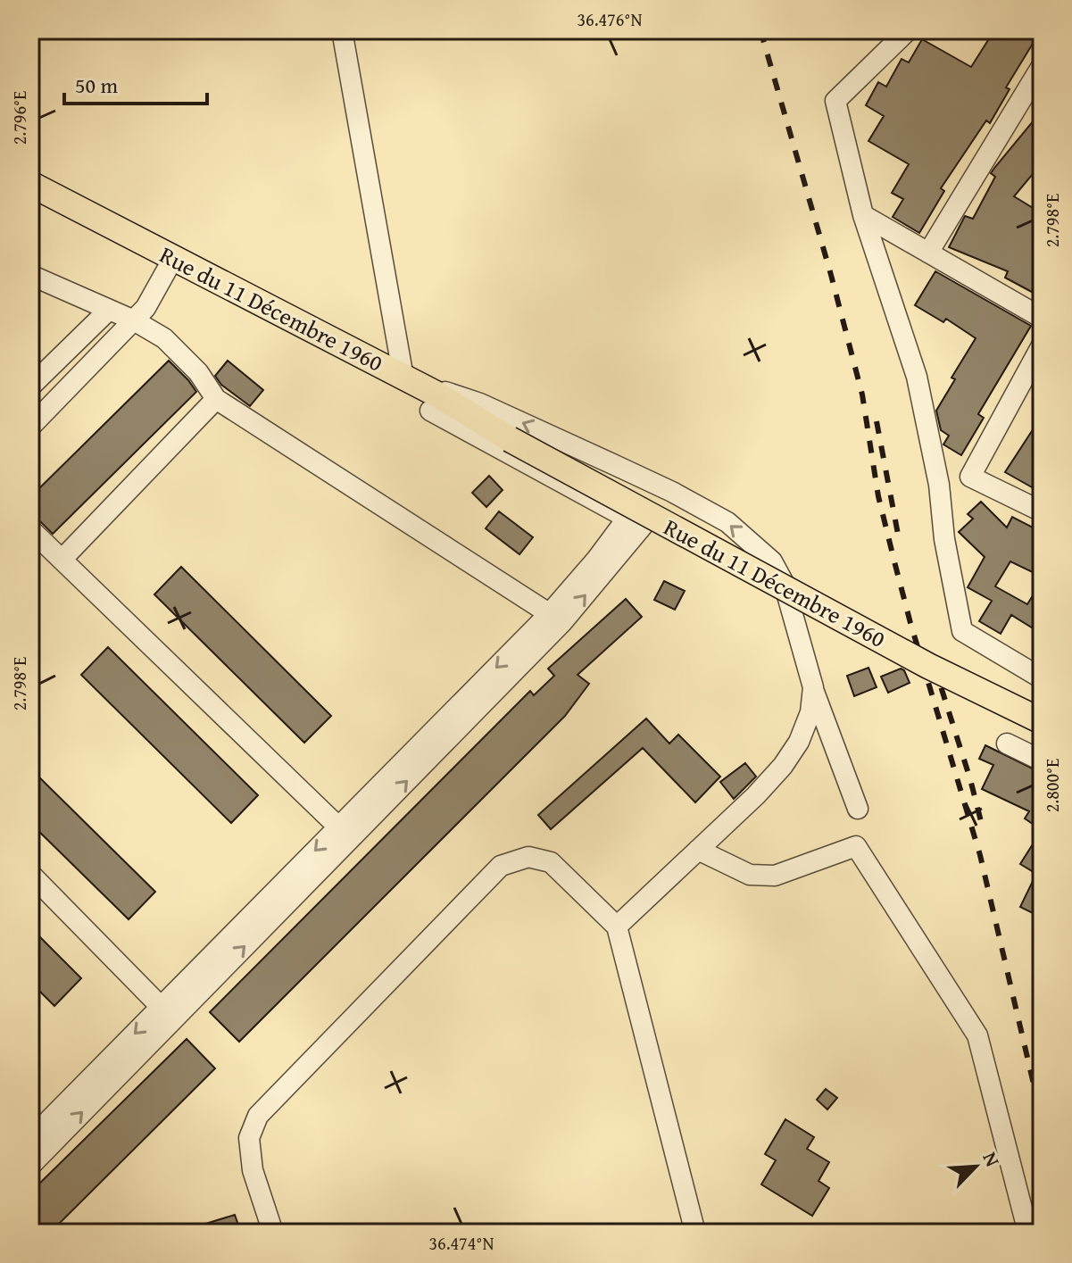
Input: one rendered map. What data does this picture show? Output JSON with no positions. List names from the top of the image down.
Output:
{
  "streets": {
    "main road": ["Rue du 11 Décembre 1960"]
  },
  "scale_bar": "50 m",
  "north": "top right",
  "coordinates": [
    "36.476°N",
    "2.796°E",
    "2.798°E",
    "2.800°E",
    "36.474°N"
  ]
}
